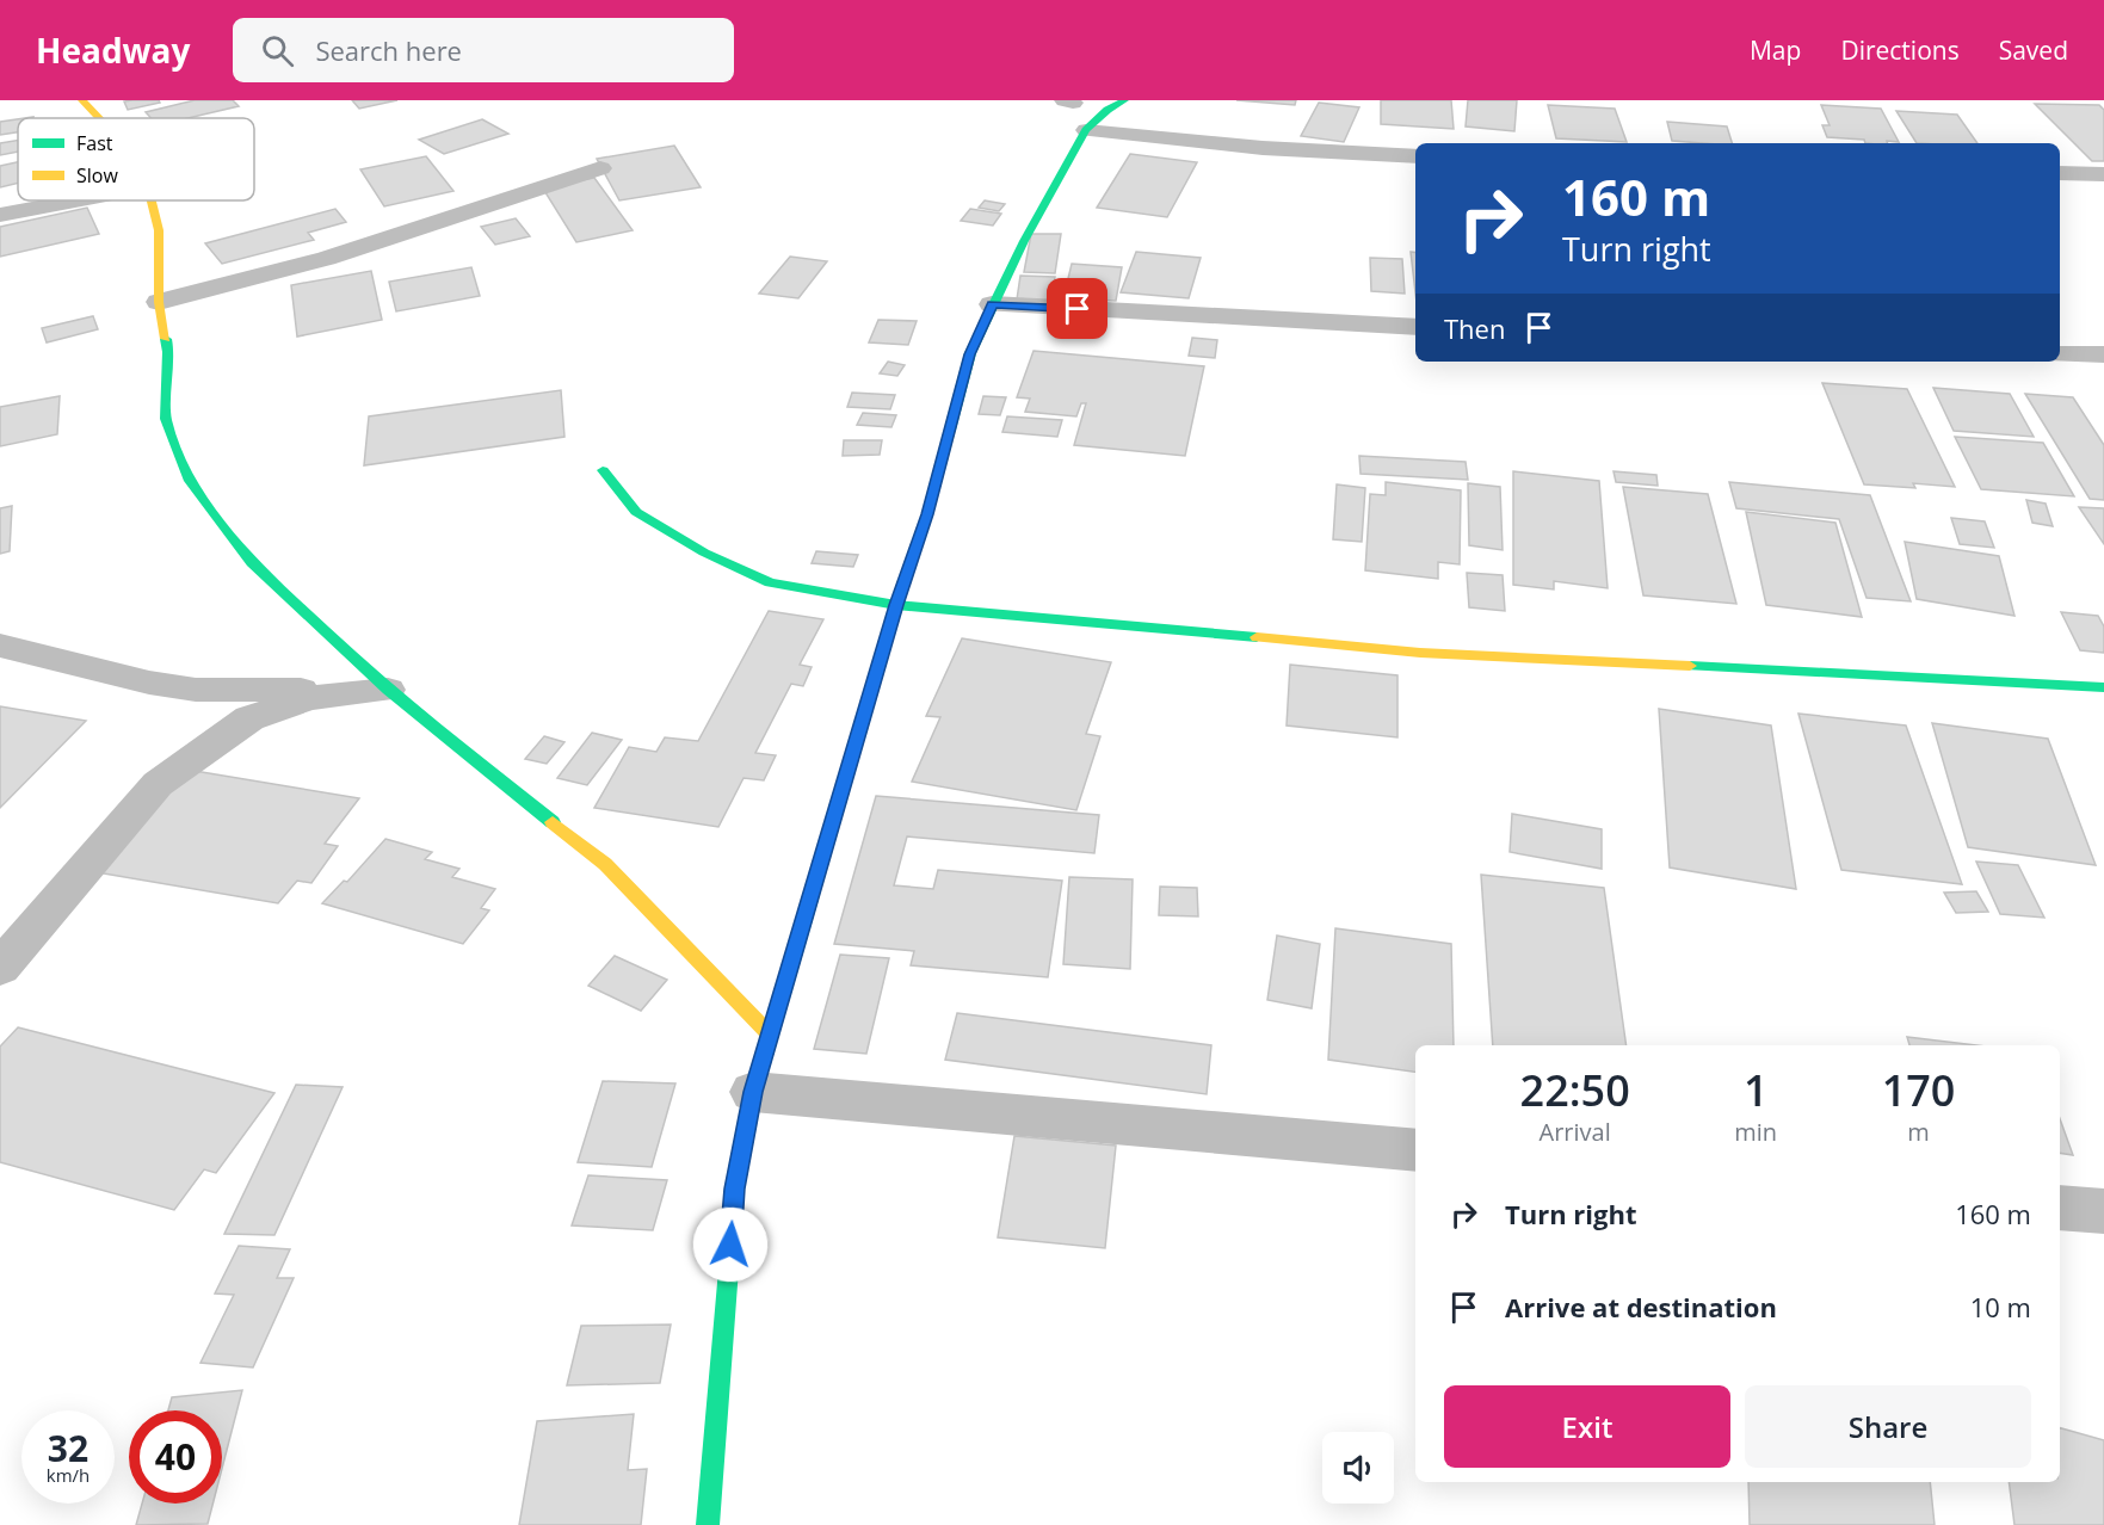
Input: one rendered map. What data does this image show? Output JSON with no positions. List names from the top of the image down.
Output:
{
  "legend": ["Fast", "Slow"],
  "page": {
    "header": "Headway",
    "search": "Search here",
    "nav": ["Map", "Directions", "Saved"],
    "turn": ["160 m", "Turn right"],
    "then": "Then",
    "eta": [
      "22:50",
      "Arrival",
      "1",
      "min",
      "170",
      "m"
    ],
    "list": [
      {
        "name": "Turn right",
        "value": "160 m"
      },
      {
        "name": "Arrive at destination",
        "value": "10 m"
      }
    ],
    "buttons": ["Exit", "Share"],
    "speed": "32 km/h",
    "limit": "40"
  }
}
